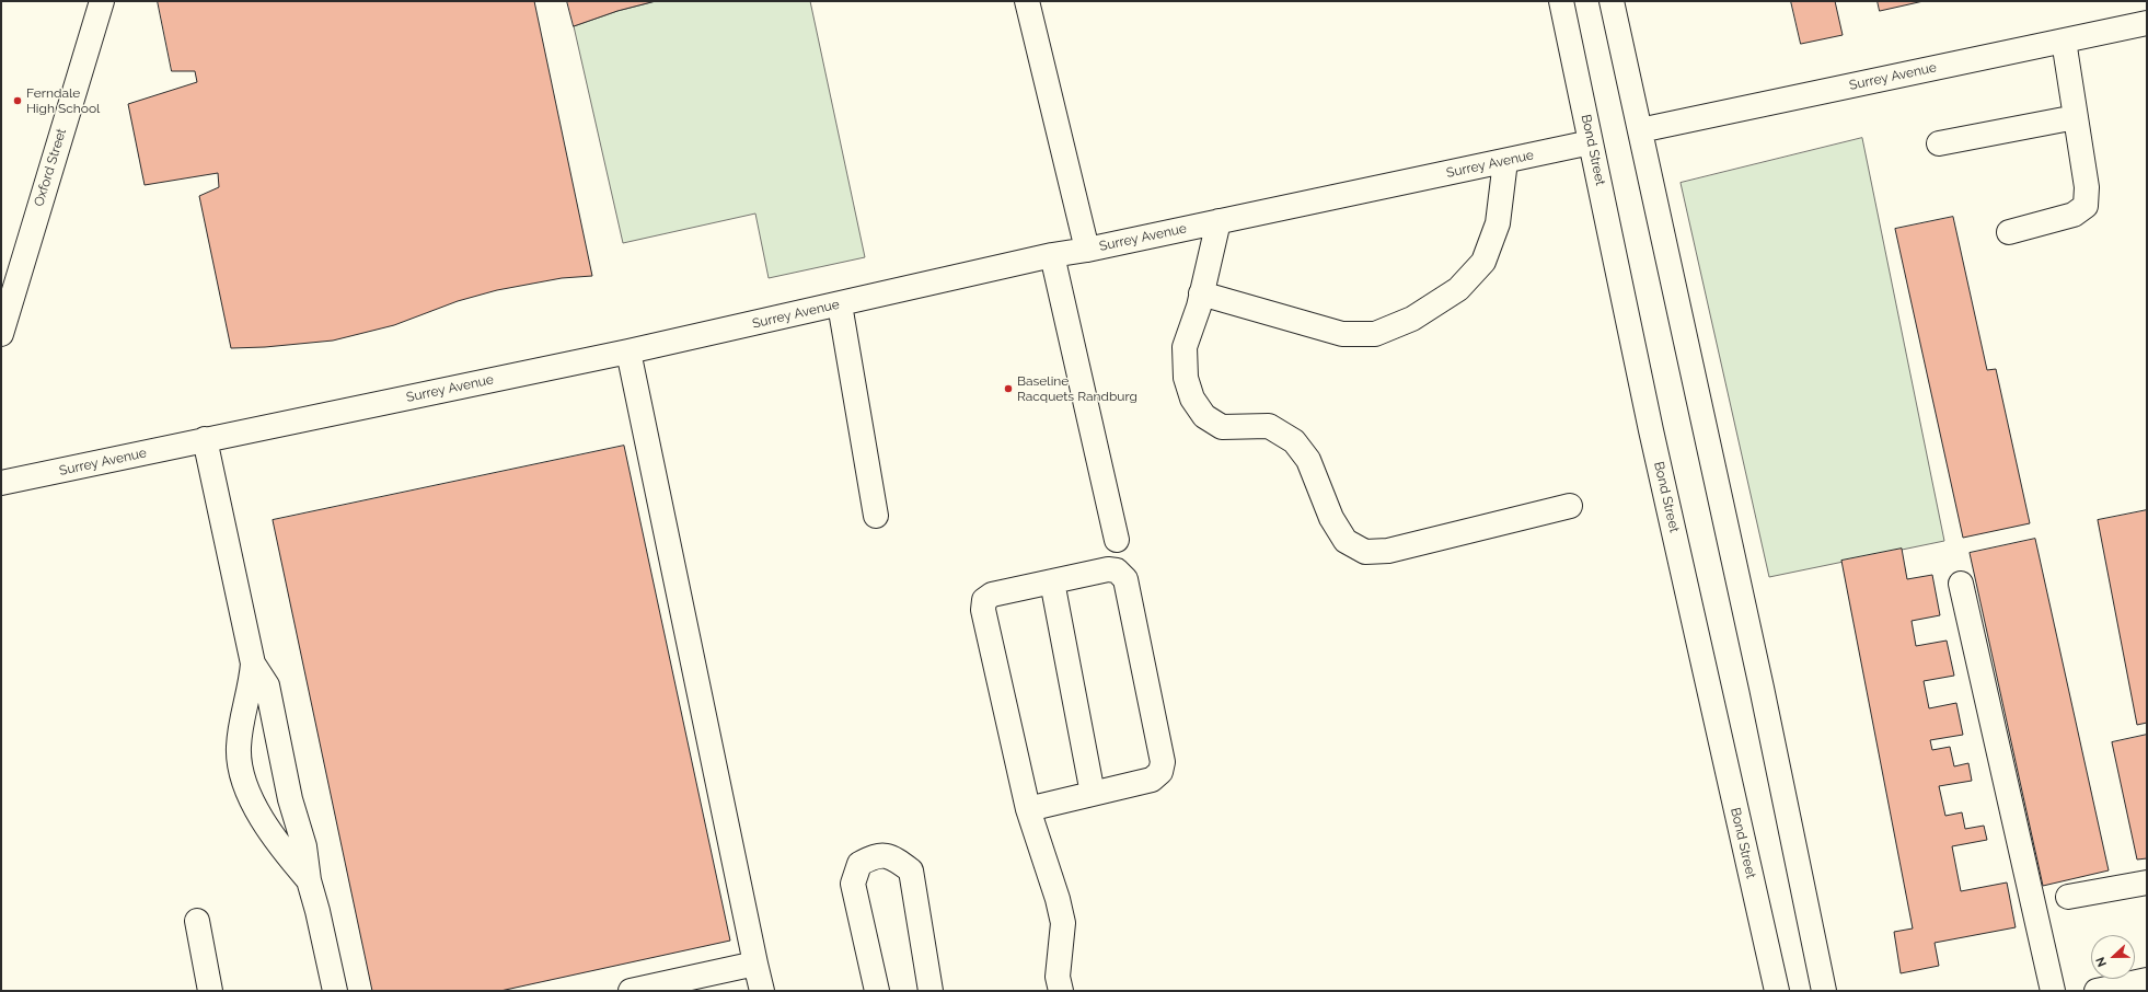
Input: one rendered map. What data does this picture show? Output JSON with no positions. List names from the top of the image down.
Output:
{
  "streets": {
    "street": ["Surrey Avenue", "Bond Street", "Oxford Street"]
  },
  "crossings": [
    ["Surrey Avenue", "Bond Street"]
  ],
  "places": ["Ferndale High School", "Baseline Racquets Randburg"],
  "north": "left"
}
